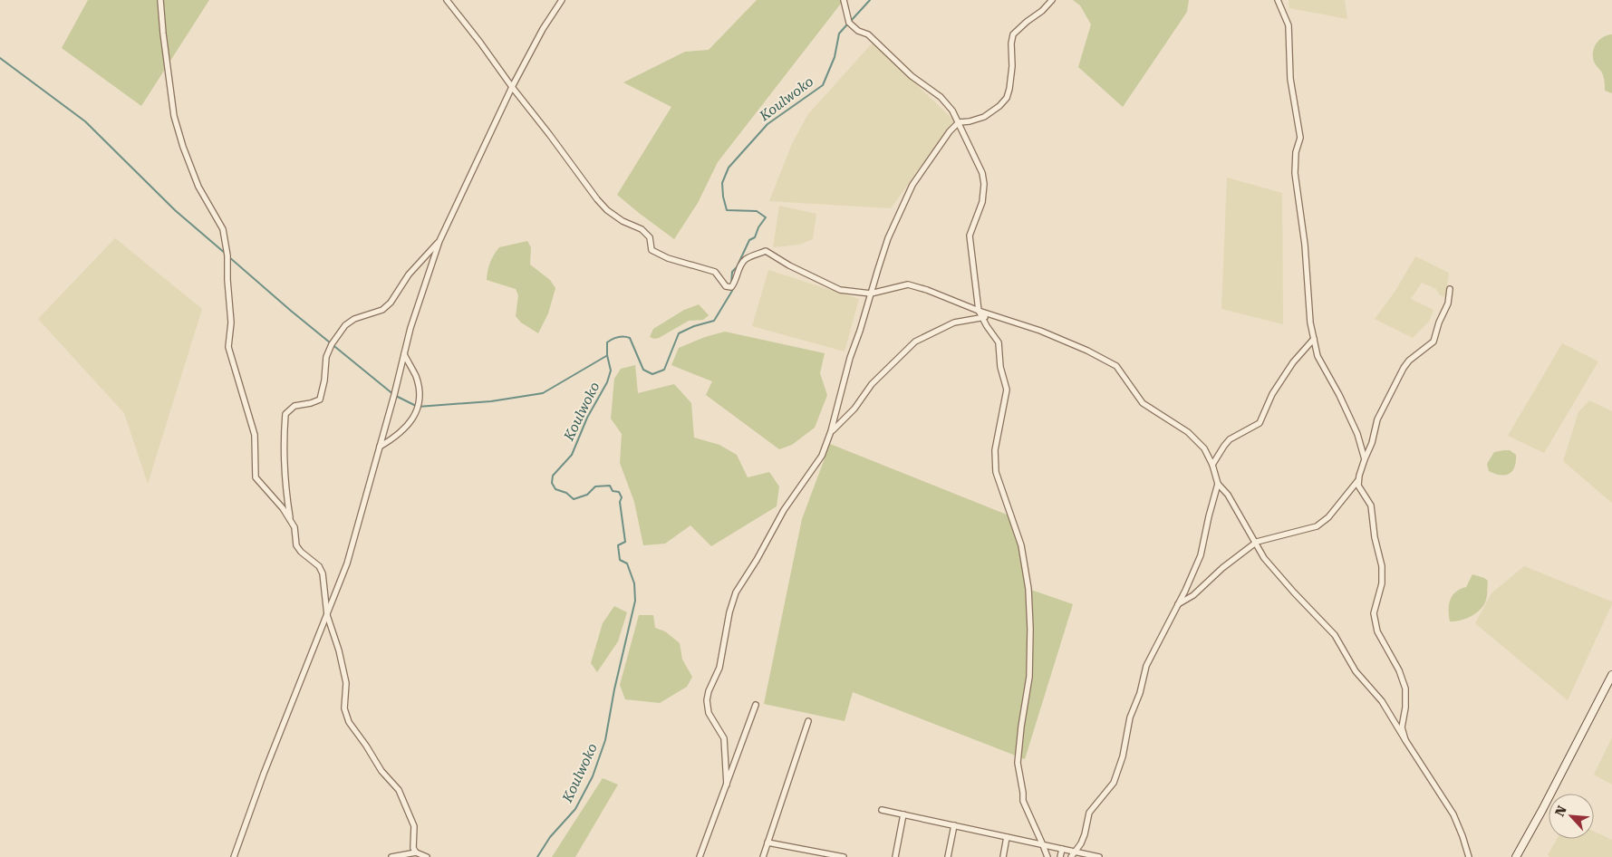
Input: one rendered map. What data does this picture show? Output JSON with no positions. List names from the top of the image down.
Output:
{
  "water": ["Koulwoko"],
  "north": "top left"
}
